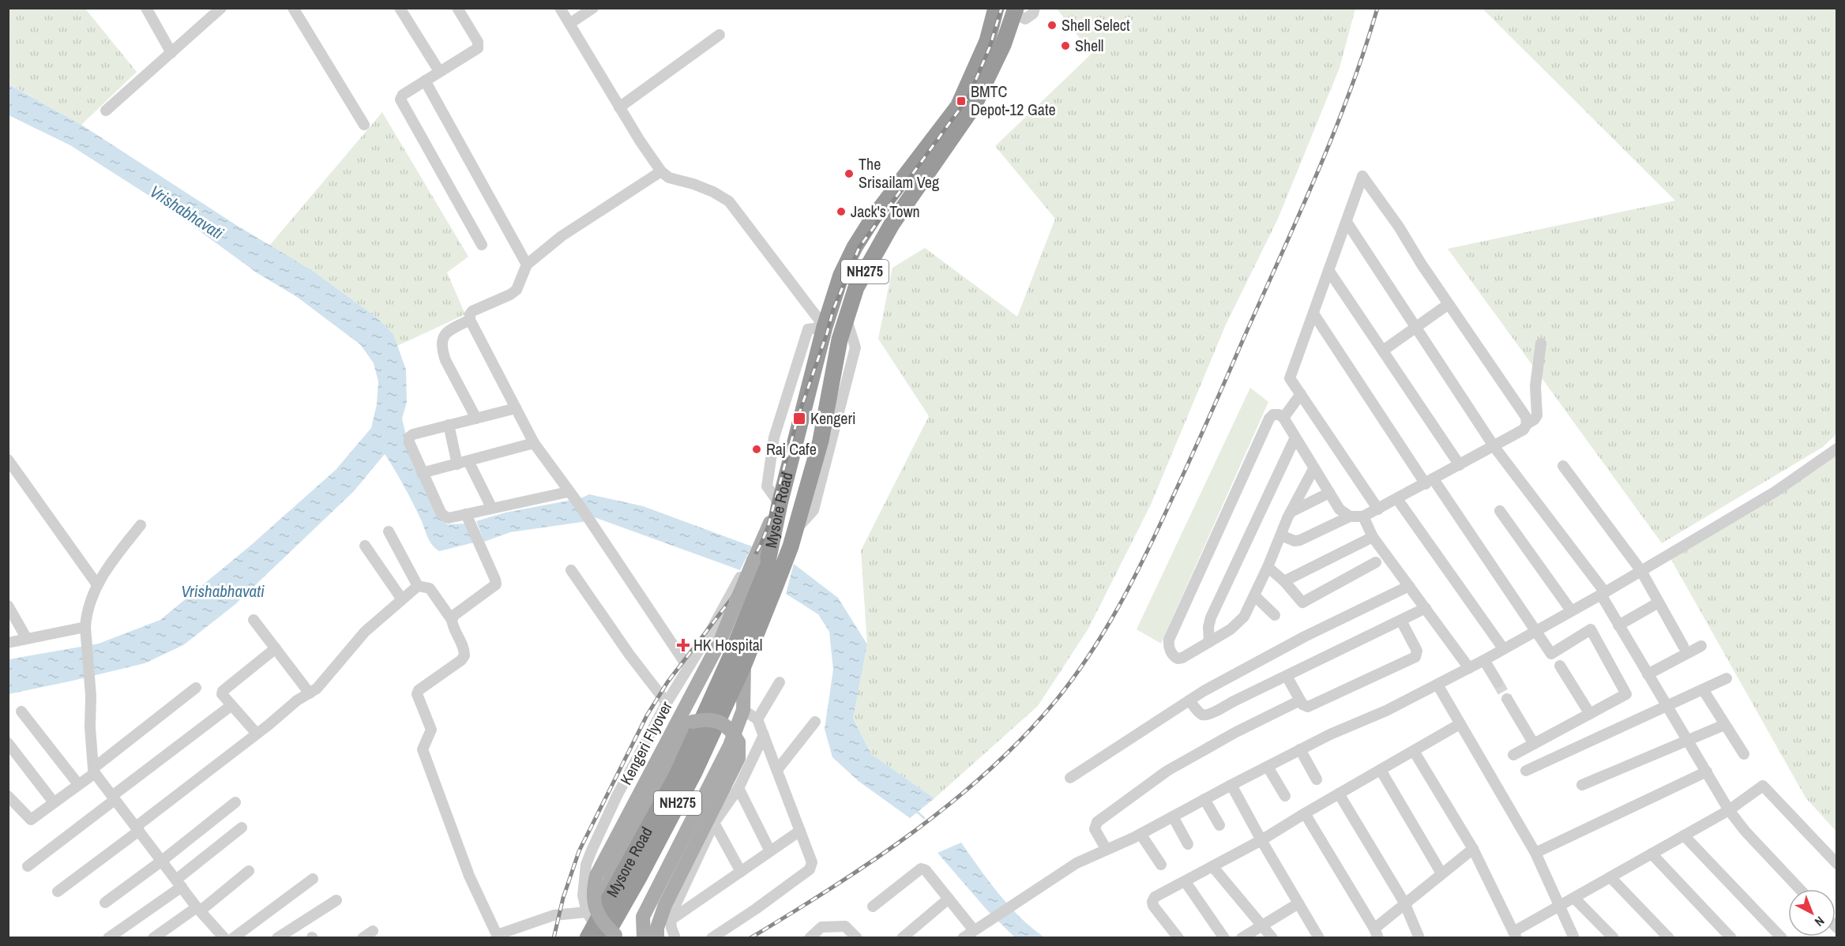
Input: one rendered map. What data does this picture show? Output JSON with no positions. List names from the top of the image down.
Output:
{
  "streets": {
    "highway": ["NH275", "Mysore Road"],
    "main road": ["Kengeri Flyover"]
  },
  "crossings": [
    ["Mysore Road", "Kengeri Flyover"]
  ],
  "water": ["Vrishabhavati"],
  "places": {
    "other": [
      "Shell Select",
      "Shell",
      "The Srisailam Veg",
      "Jack's Town",
      "Raj Cafe"
    ],
    "transit": ["BMTC Depot-12 Gate", "Kengeri"],
    "health": ["HK Hospital"]
  },
  "north": "bottom right"
}
